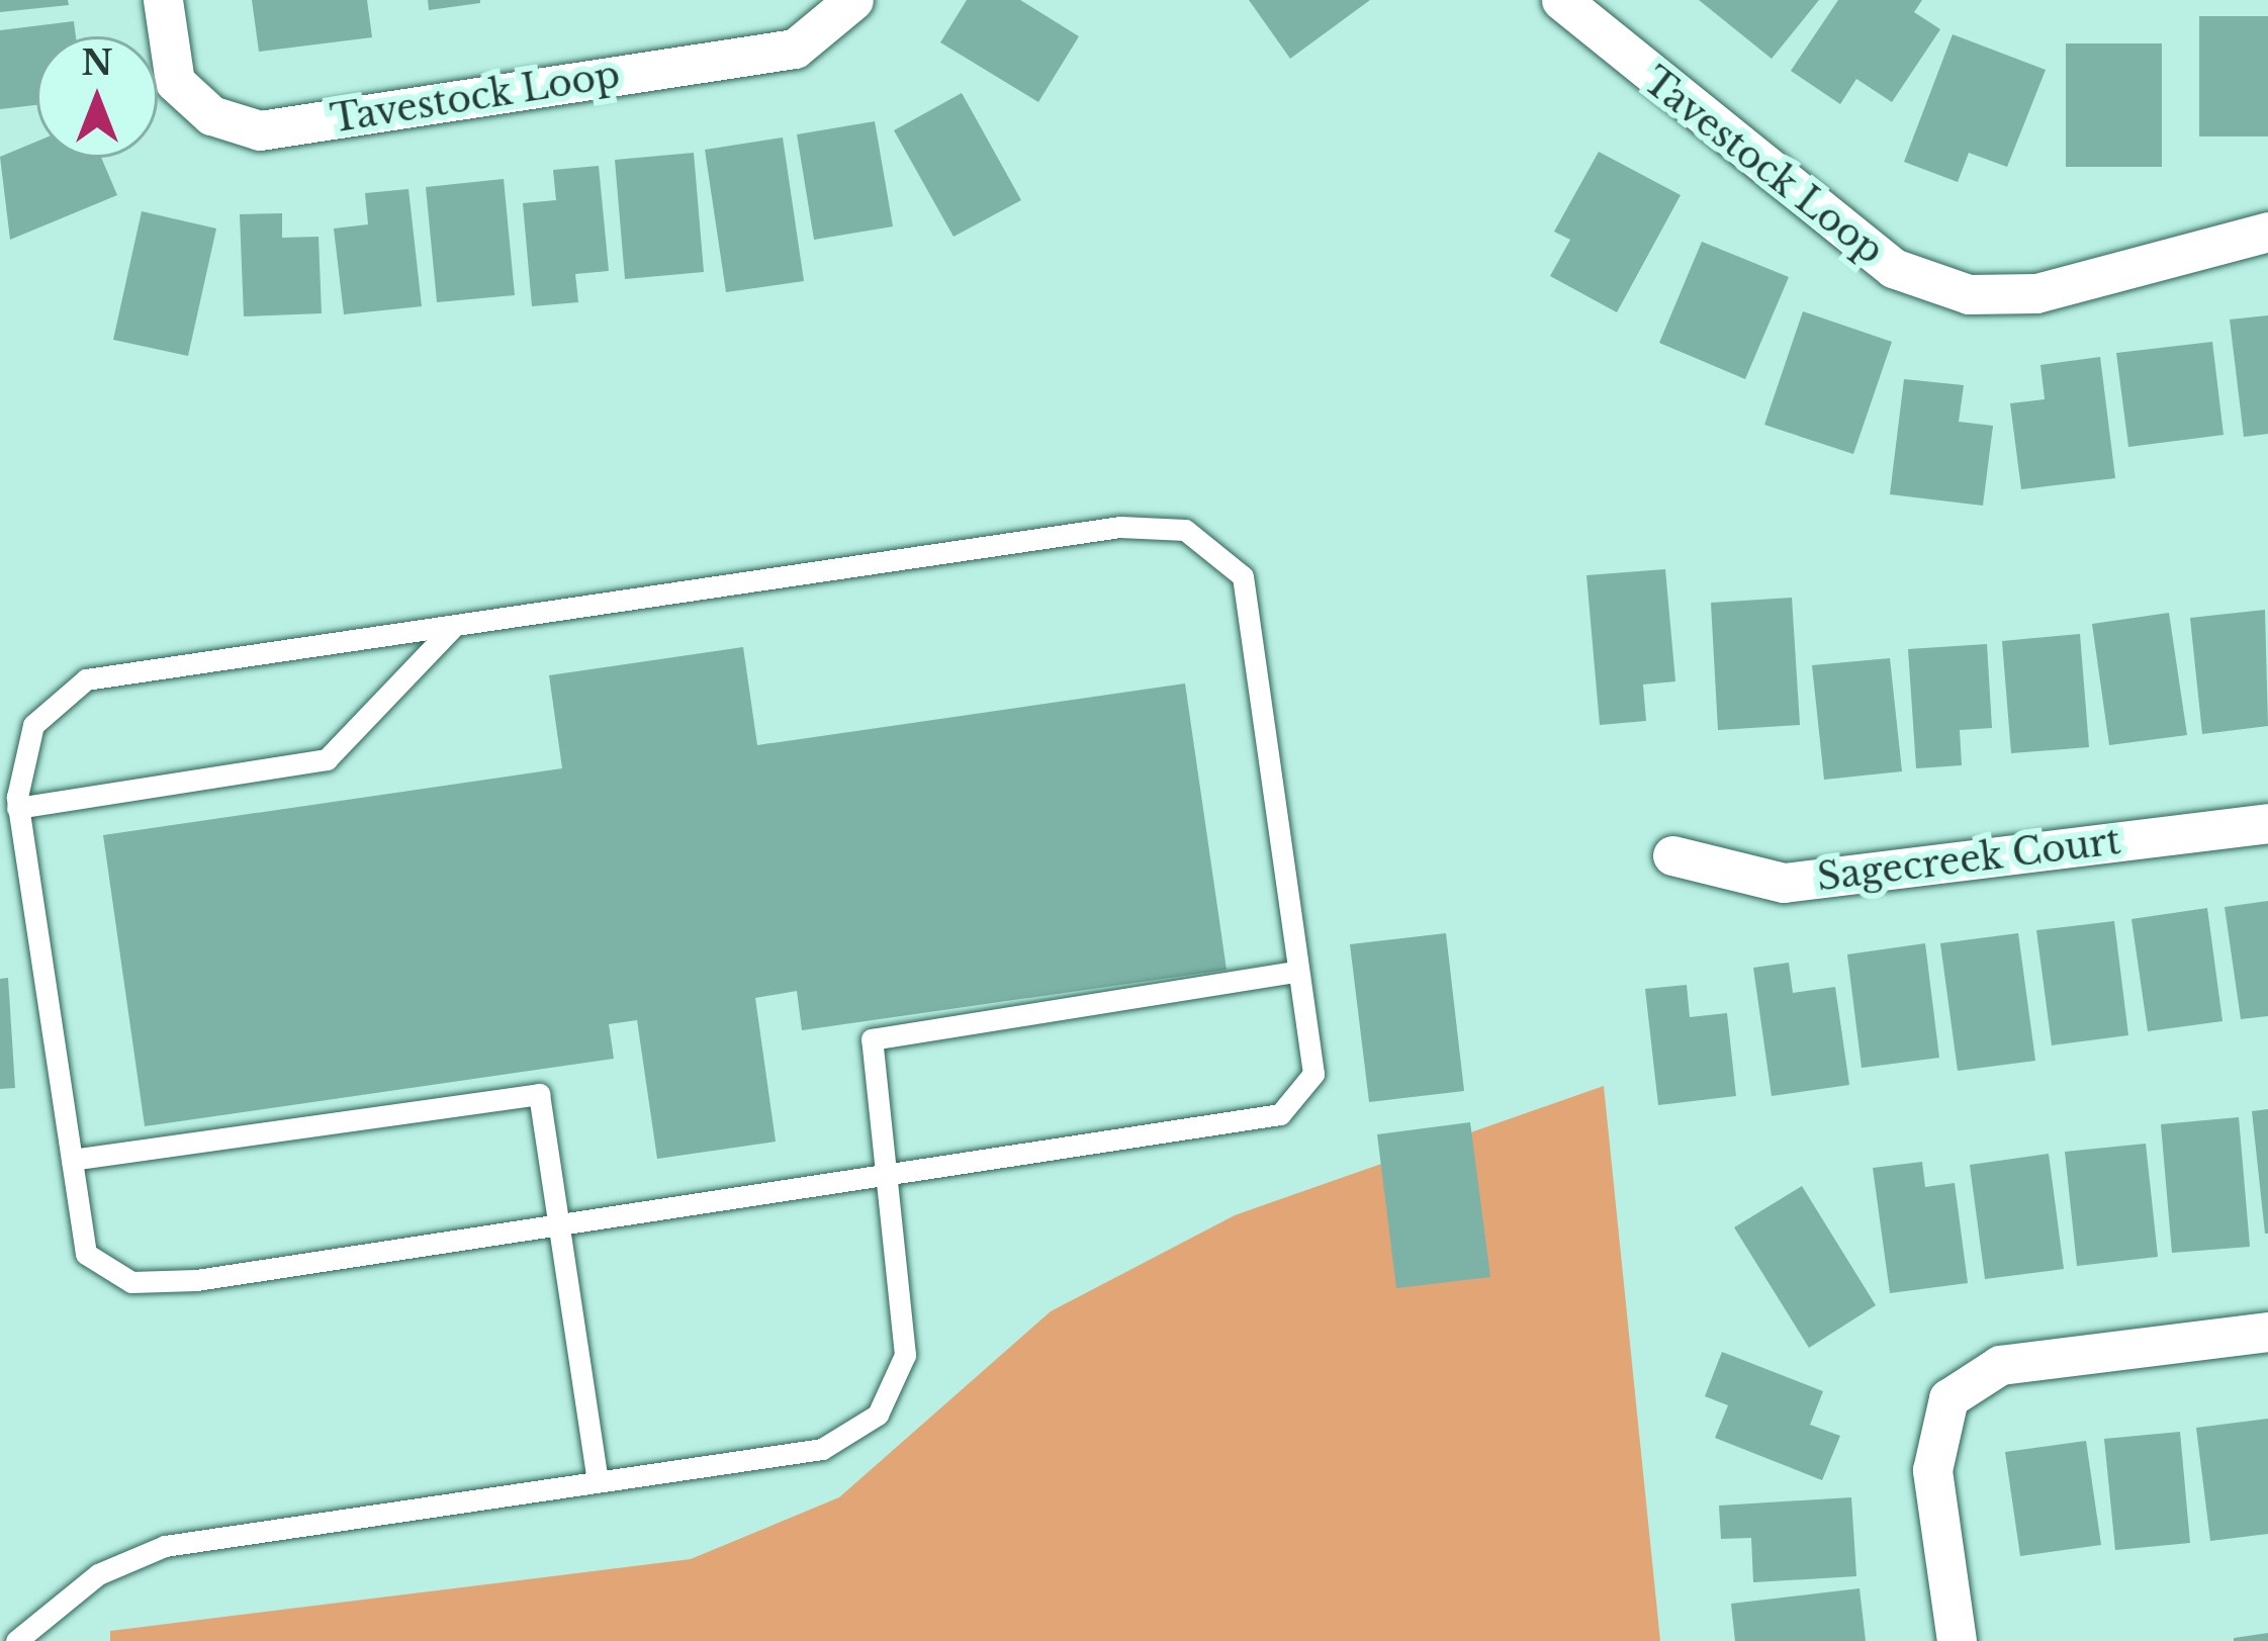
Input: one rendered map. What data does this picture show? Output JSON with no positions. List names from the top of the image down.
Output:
{
  "streets": {
    "street": ["Tavestock Loop", "Sagecreek Court"]
  },
  "north": "top"
}
